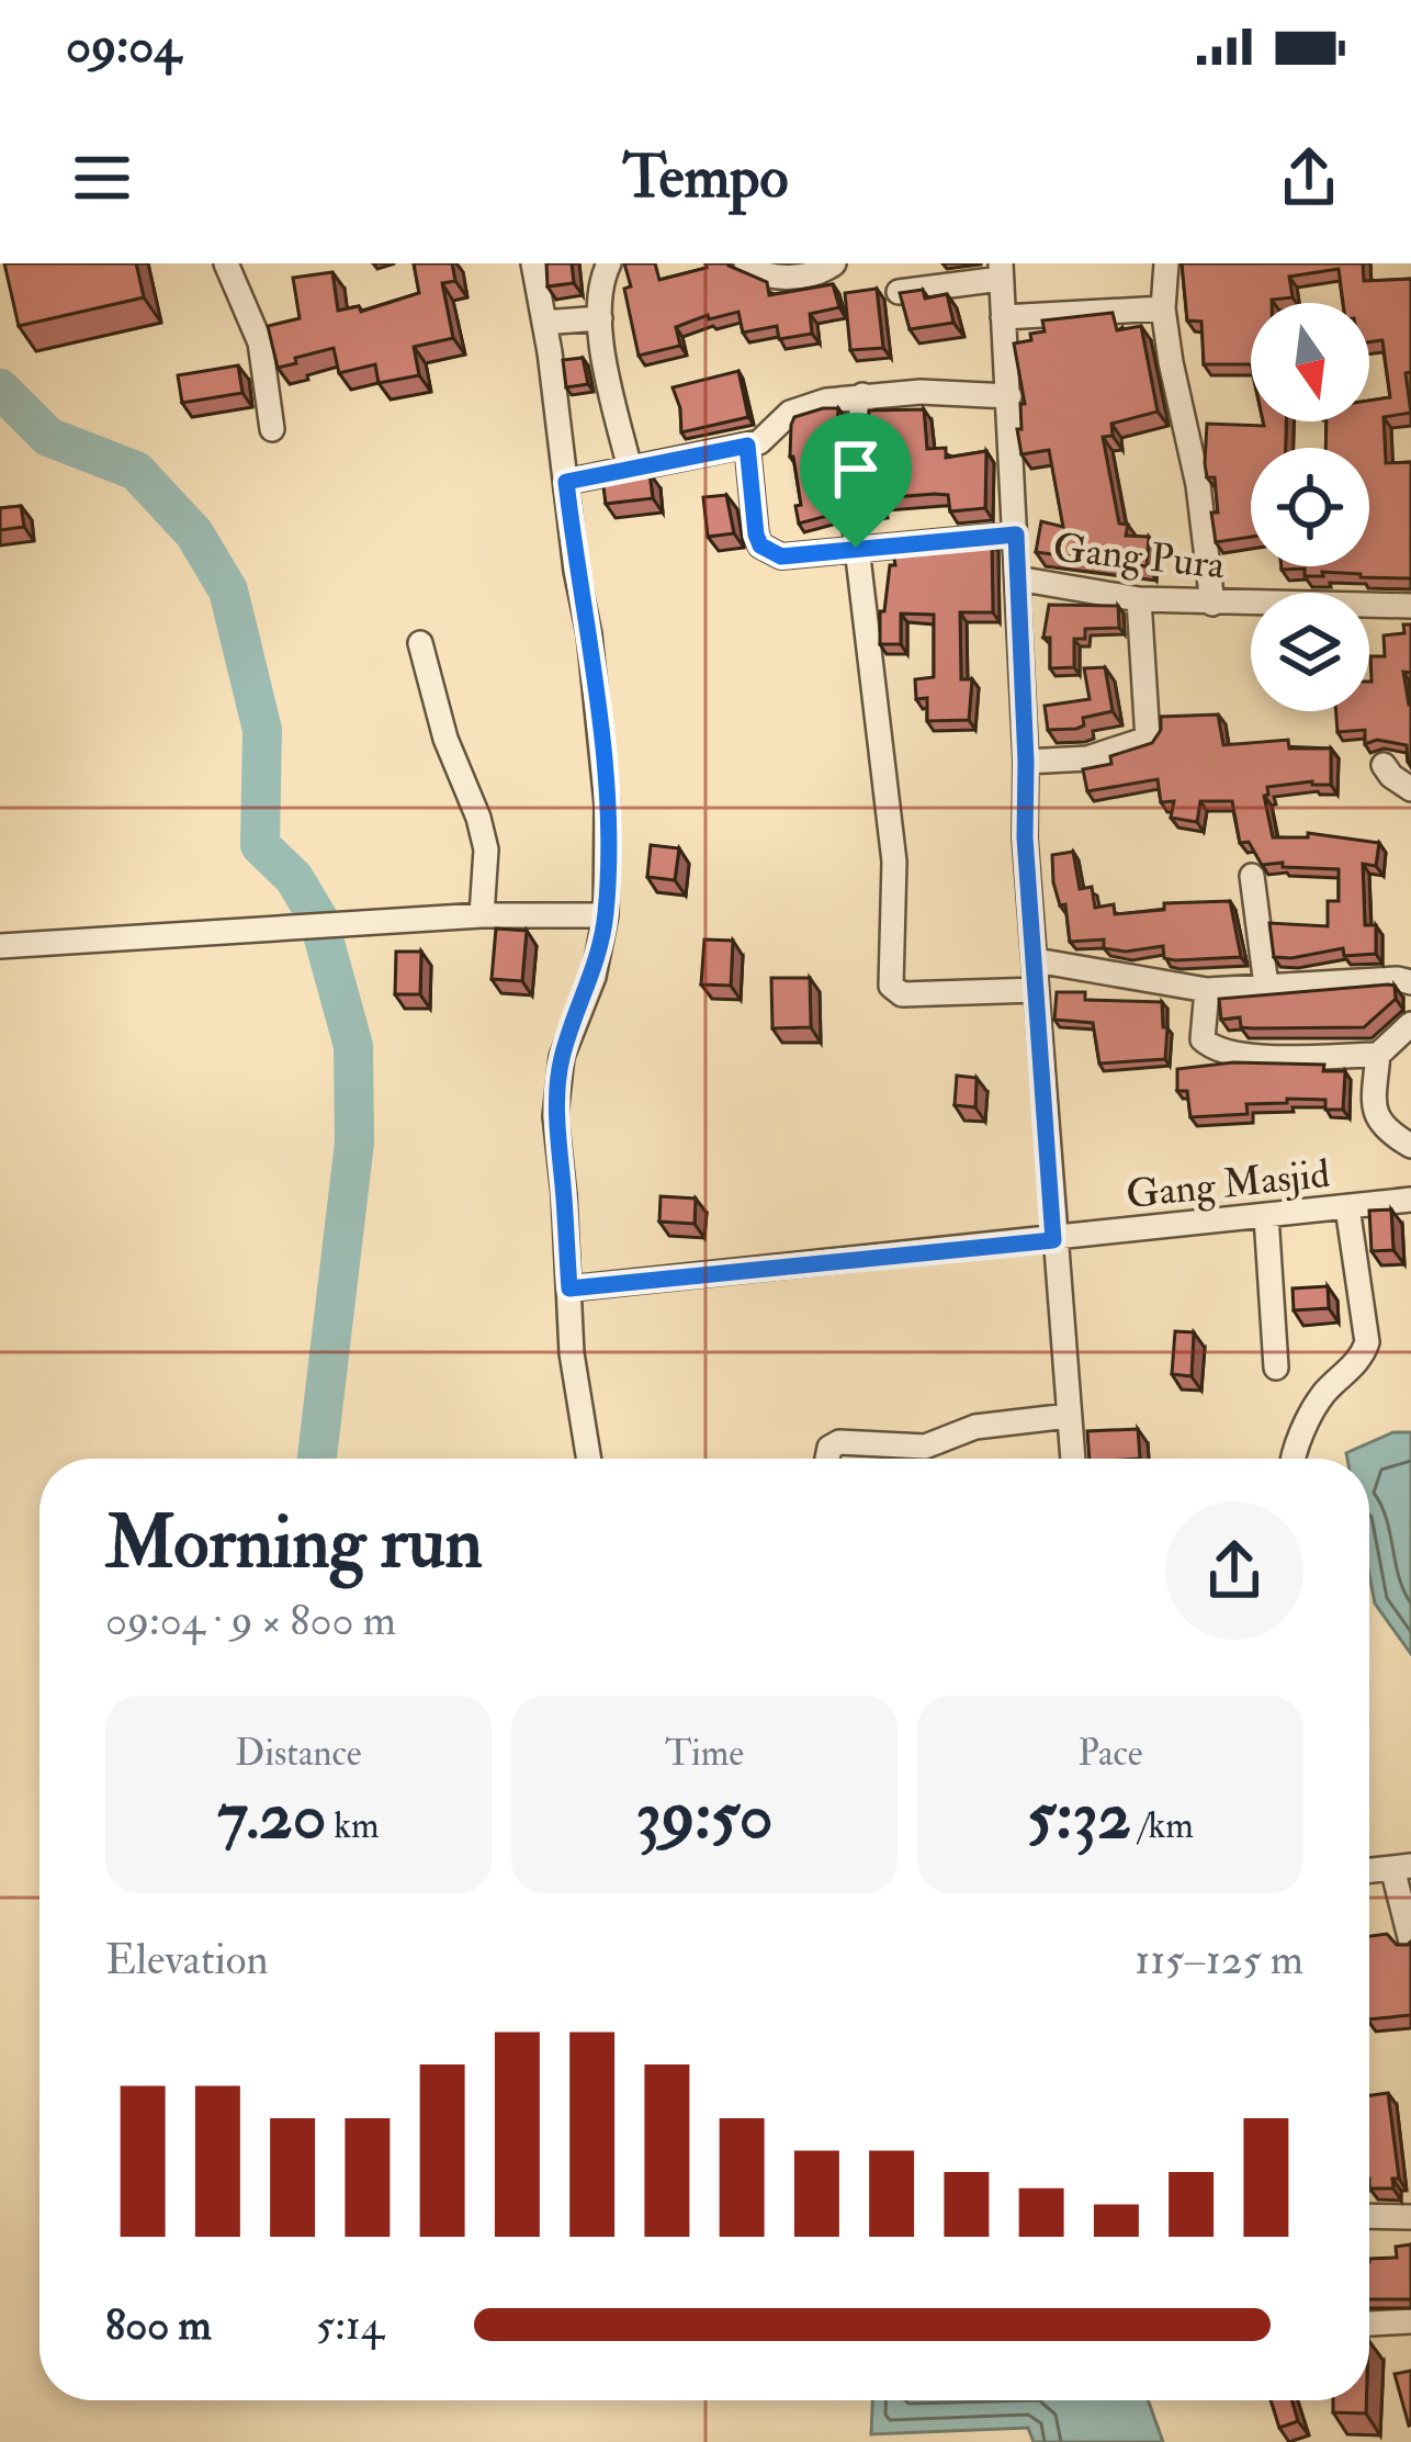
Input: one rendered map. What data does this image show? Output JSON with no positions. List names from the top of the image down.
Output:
{
  "streets": {
    "street": ["Gang Pura", "Gang Masjid"]
  },
  "north": "bottom",
  "page": {
    "status": "09:04",
    "header": "Tempo",
    "heading": ["Morning run", "09:04 · 9 × 800 m"],
    "stats": [
      ["Distance", "7.20 km"],
      ["Time", "39:50"],
      ["Pace", "5:32 /km"]
    ],
    "chart": ["Elevation", "115–125 m"],
    "list": [
      {
        "name": "800 m",
        "note": "5:14"
      }
    ]
  }
}
